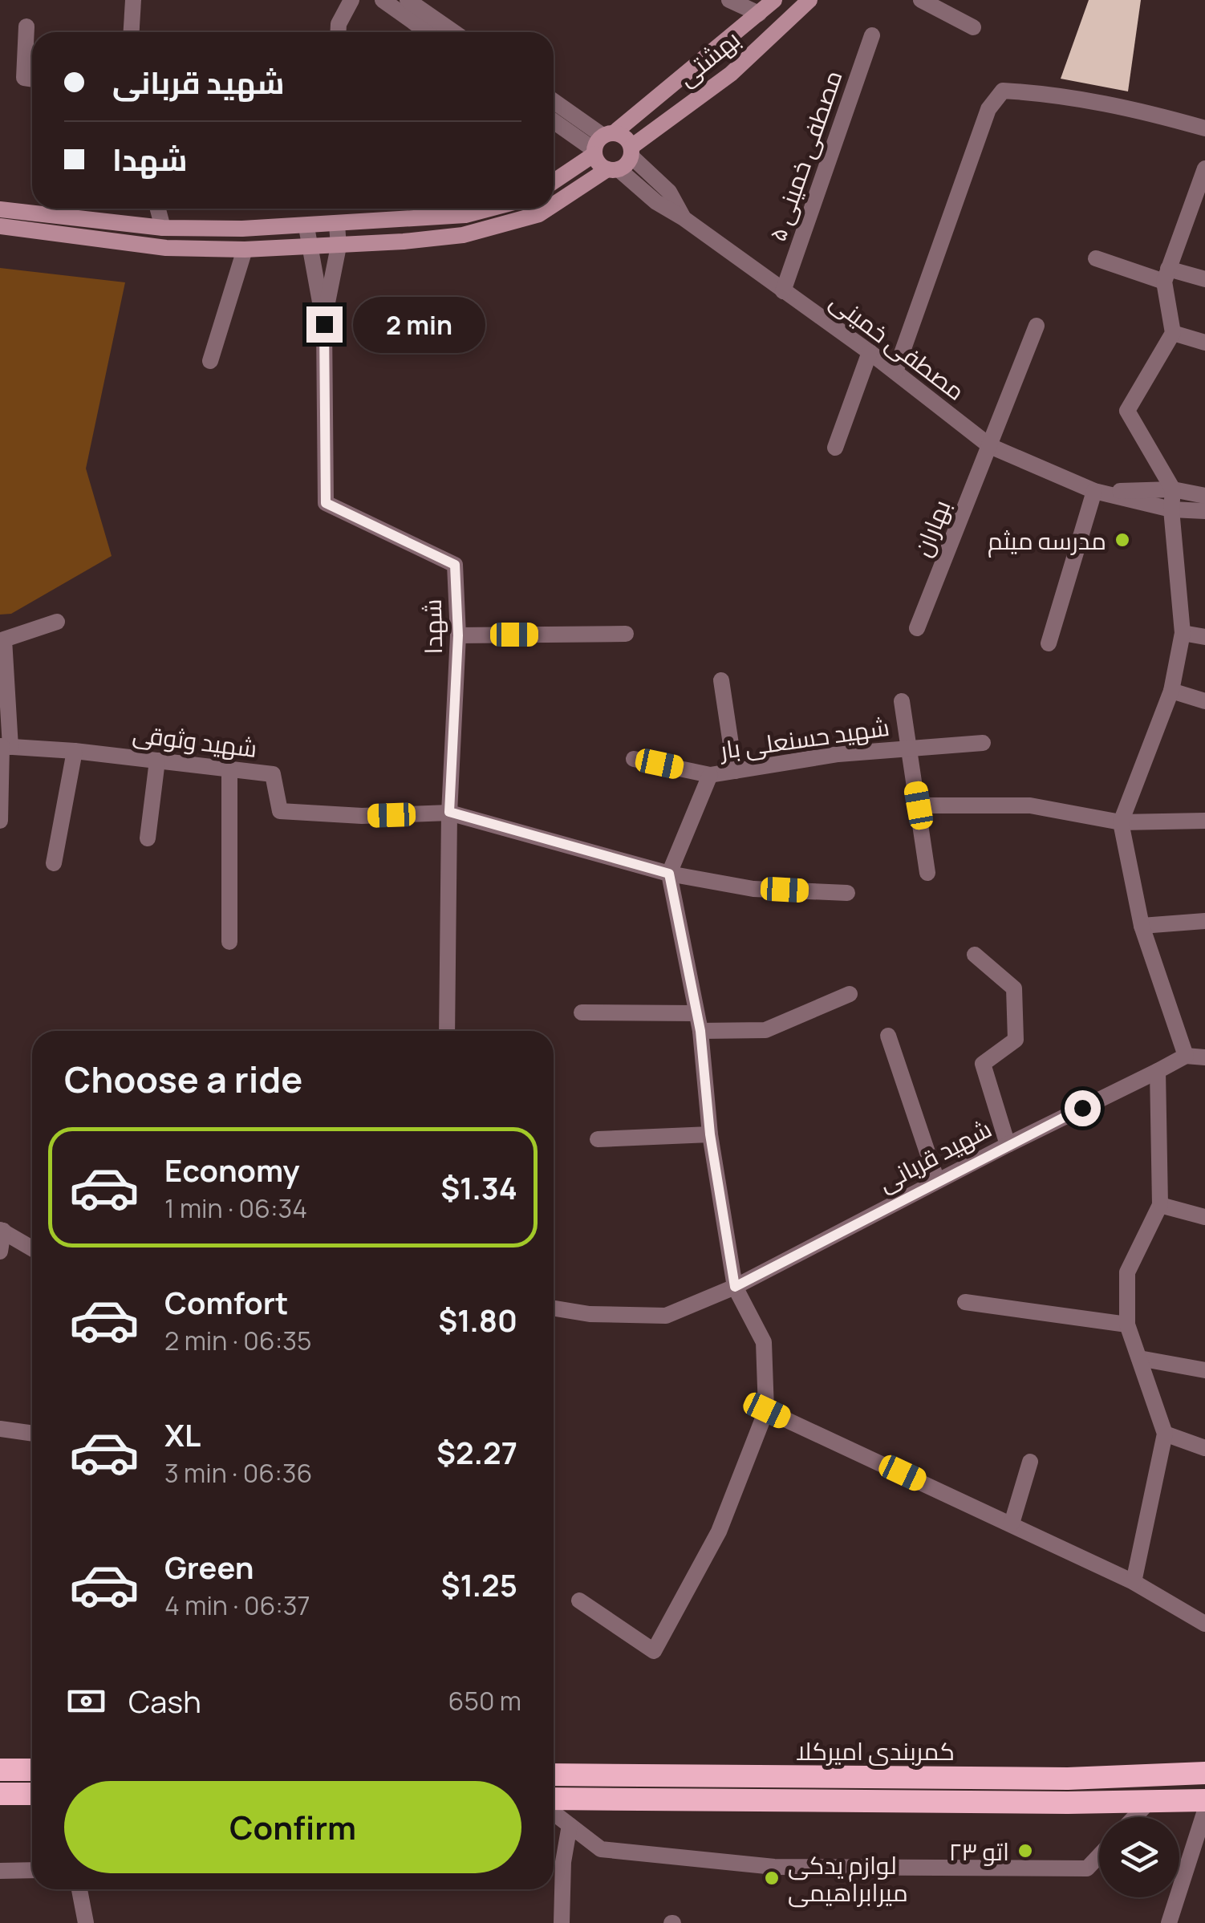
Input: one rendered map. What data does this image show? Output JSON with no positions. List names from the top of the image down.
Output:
{
  "streets": {
    "highway": ["کمربندی امیرکلا"],
    "main road": ["بهشتی"],
    "street": [
      "مصطفی خمینی ۵",
      "مصطفی خمینی",
      "بهاران",
      "شهدا",
      "شهید حسنعلی بار",
      "شهید وثوقی",
      "شهید قربانی"
    ]
  },
  "crossings": [
    ["بهشتی", "مصطفی خمینی"],
    ["بهشتی", "شهدا"],
    ["مصطفی خمینی ۵", "مصطفی خمینی"],
    ["مصطفی خمینی", "بهاران"],
    ["شهدا", "شهید وثوقی"]
  ],
  "places": ["مدرسه میثم", "اتو ۲۳", "لوازم یدکی میرابراهیمی"],
  "page": {
    "banner": ["شهید قربانی", "شهدا"],
    "bubble": "2 min",
    "heading": "Choose a ride",
    "list": [
      {
        "name": "Economy",
        "note": "1 min · 06:34",
        "value": "$1.34"
      },
      {
        "name": "Comfort",
        "note": "2 min · 06:35",
        "value": "$1.80"
      },
      {
        "name": "XL",
        "note": "3 min · 06:36",
        "value": "$2.27"
      },
      {
        "name": "Green",
        "note": "4 min · 06:37",
        "value": "$1.25"
      }
    ],
    "pay": ["Cash", "650 m"],
    "buttons": "Confirm"
  }
}
